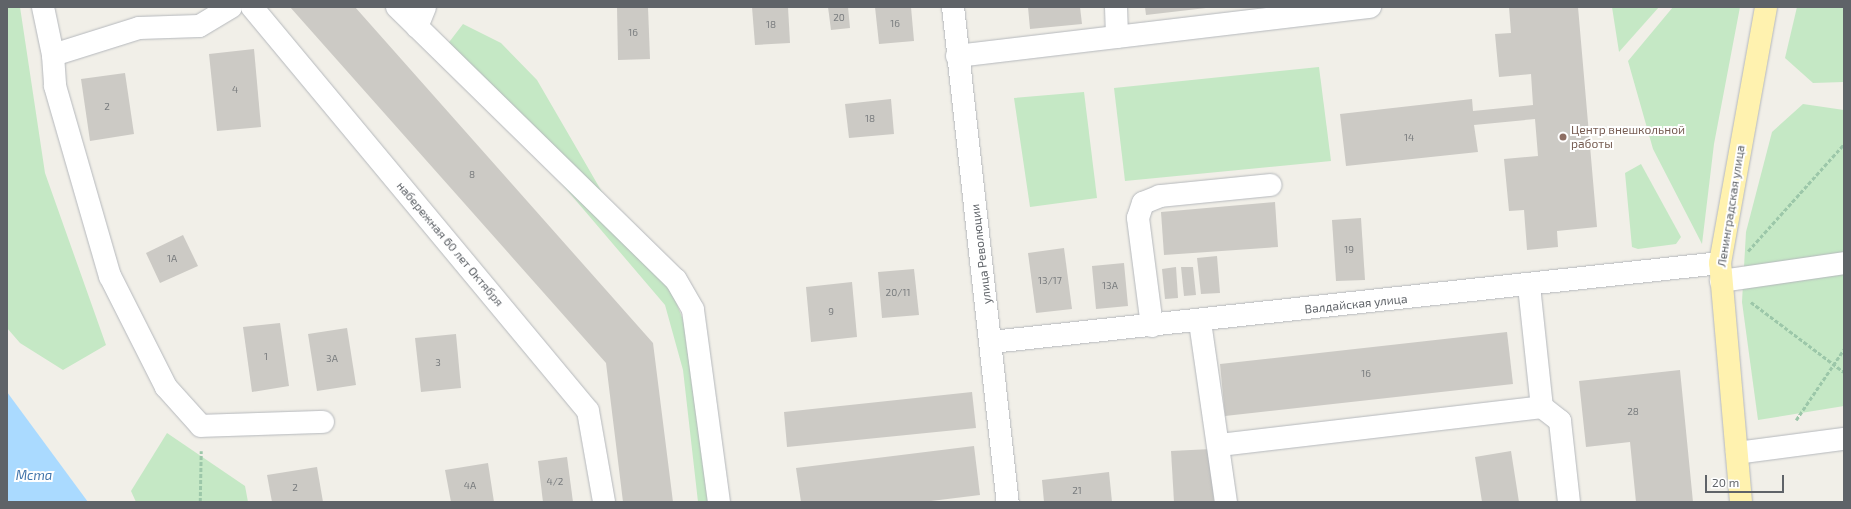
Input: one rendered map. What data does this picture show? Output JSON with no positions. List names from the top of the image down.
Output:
{
  "streets": {
    "main road": ["Ленинградская улица"],
    "street": ["набережная 60 лет Октября", "улица Революции", "Валдайская улица"]
  },
  "crossings": [
    ["Ленинградская улица", "Валдайская улица"],
    ["улица Революции", "Валдайская улица"]
  ],
  "water": ["Мста"],
  "places": ["Центр внешкольной работы"],
  "house_numbers": [
    "20",
    "16",
    "18",
    "16",
    "4",
    "2",
    "18",
    "14",
    "8",
    "19",
    "1А",
    "13/17",
    "13А",
    "20/11",
    "9",
    "1",
    "3А",
    "3",
    "16",
    "28",
    "4/2",
    "4А",
    "2",
    "21"
  ],
  "scale_bar": "20 m"
}
